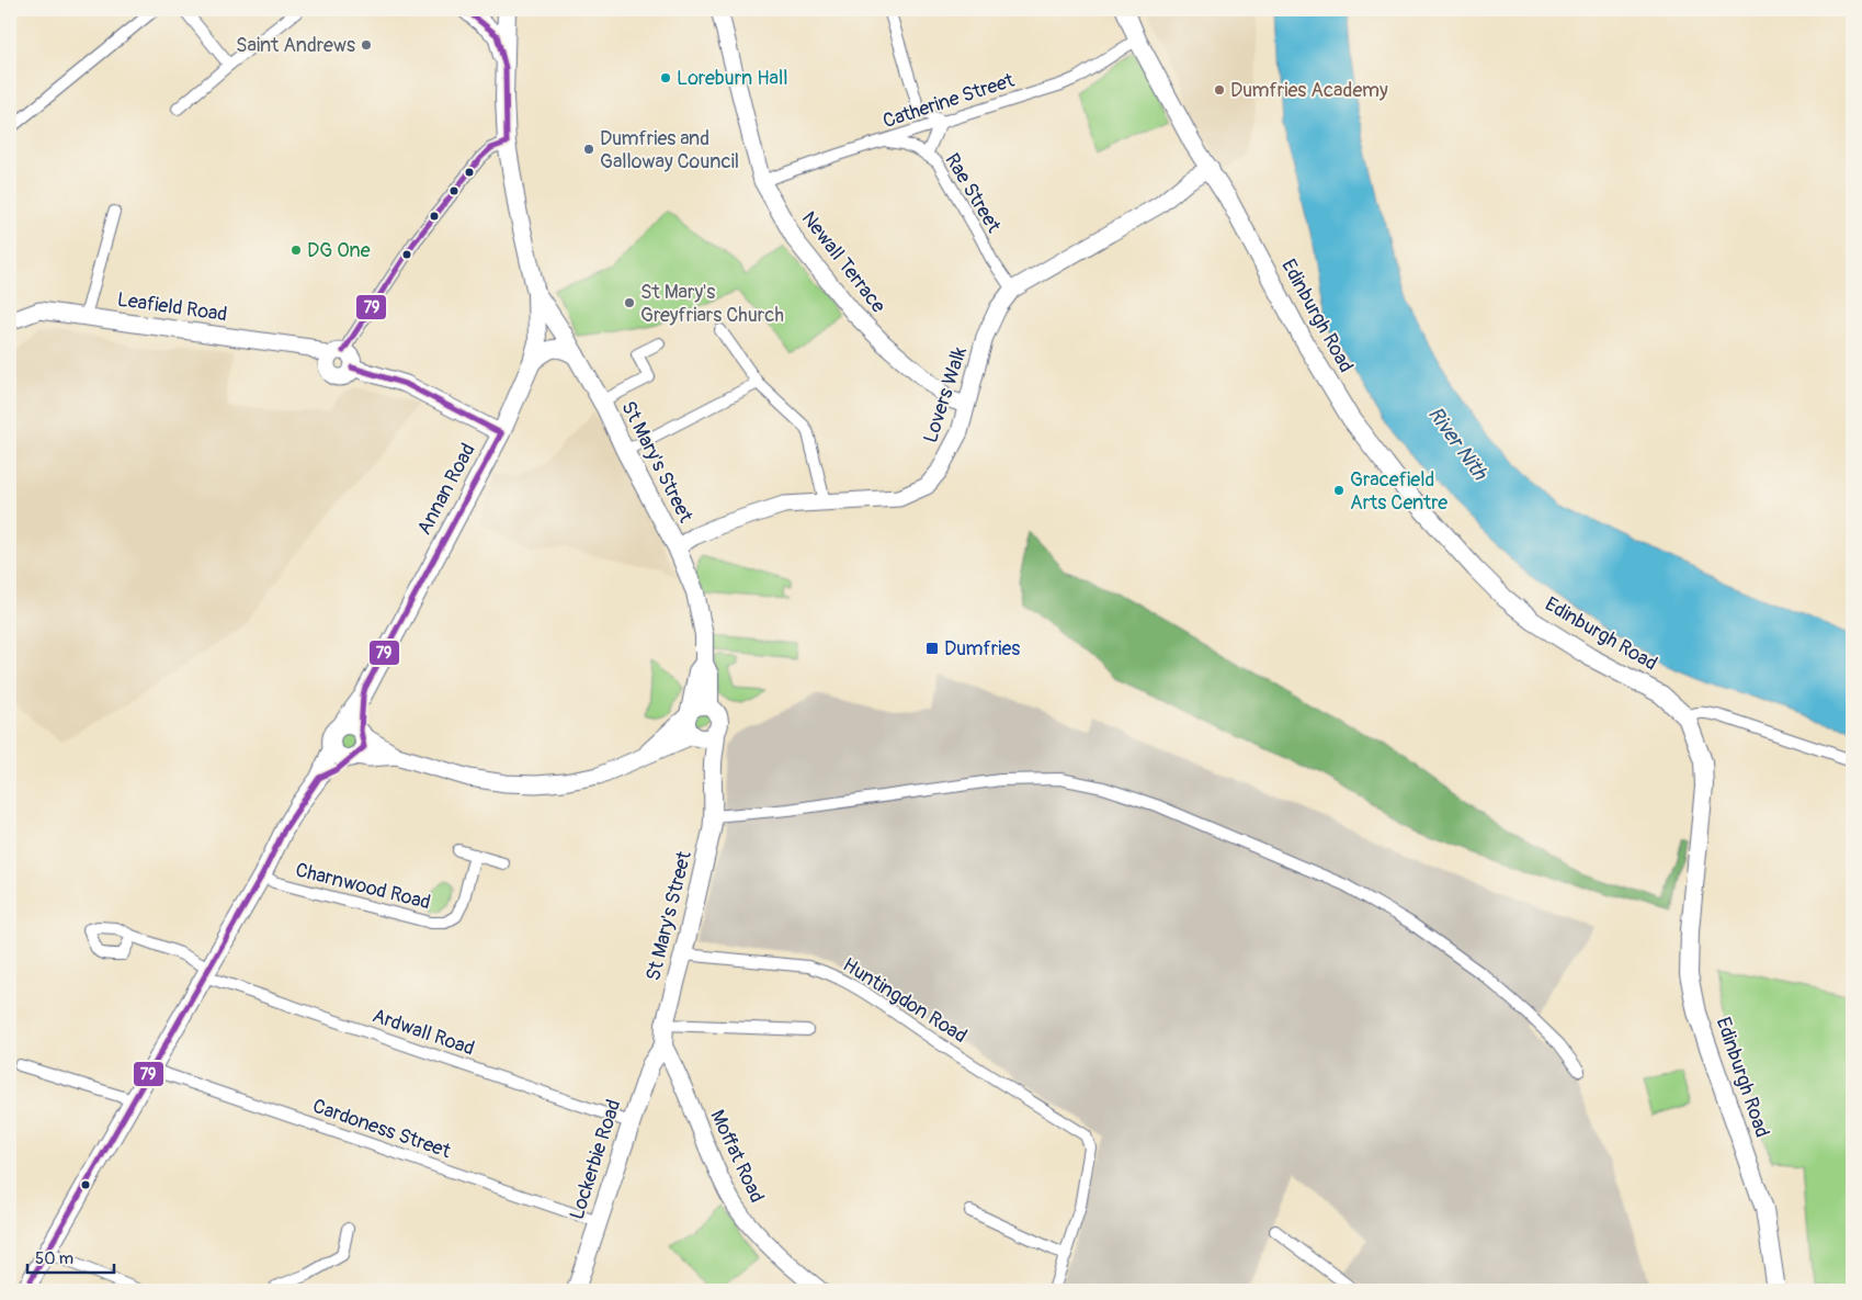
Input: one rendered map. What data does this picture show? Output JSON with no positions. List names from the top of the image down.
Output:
{
  "streets": {
    "main road": [
      "Edinburgh Road",
      "St Mary's Street",
      "Annan Road",
      "Lockerbie Road"
    ],
    "street": [
      "Catherine Street",
      "Rae Street",
      "Newall Terrace",
      "Leafield Road",
      "Lovers Walk",
      "Charnwood Road",
      "Huntingdon Road",
      "Ardwall Road",
      "Cardoness Street",
      "Moffat Road"
    ]
  },
  "crossings": [
    ["Catherine Street", "Rae Street"],
    ["Catherine Street", "Newall Terrace"],
    ["Catherine Street", "Edinburgh Road"],
    ["Rae Street", "Lovers Walk"],
    ["Newall Terrace", "Lovers Walk"],
    ["Edinburgh Road", "Lovers Walk"],
    ["Lovers Walk", "St Mary's Street"],
    ["St Mary's Street", "Annan Road"],
    ["St Mary's Street", "Huntingdon Road"],
    ["St Mary's Street", "Moffat Road"],
    ["St Mary's Street", "Lockerbie Road"],
    ["Ardwall Road", "Lockerbie Road"],
    ["Cardoness Street", "Lockerbie Road"],
    ["Moffat Road", "Lockerbie Road"]
  ],
  "water": ["River Nith"],
  "places": {
    "other": [
      "Saint Andrews",
      "Loreburn Hall",
      "Dumfries Academy",
      "Dumfries and Galloway Council",
      "DG One",
      "St Mary's Greyfriars Church",
      "Gracefield Arts Centre"
    ],
    "transit": ["Dumfries"]
  },
  "lines": ["transit line 79"],
  "scale_bar": "50 m"
}
